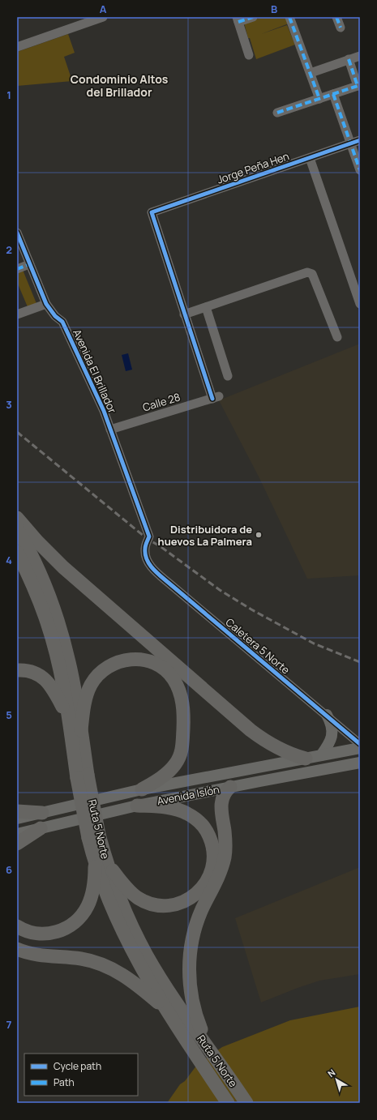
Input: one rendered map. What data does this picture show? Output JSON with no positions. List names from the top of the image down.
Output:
{
  "streets": {
    "highway": ["Ruta 5 Norte"],
    "main road": ["Avenida Islón"],
    "street": [
      "Jorge Peña Hen",
      "Avenida El Brillador",
      "Calle 28",
      "Caletera 5 Norte"
    ]
  },
  "crossings": [
    ["Jorge Peña Hen", "Calle 28"],
    ["Avenida El Brillador", "Calle 28"],
    ["Avenida El Brillador", "Caletera 5 Norte"]
  ],
  "districts": ["Condominio Altos del Brillador"],
  "places": ["Distribuidora de huevos La Palmera"],
  "legend": ["Cycle path", "Path"],
  "north": "top left",
  "grid": {
    "columns": ["A", "B"],
    "rows": [
      "1",
      "2",
      "3",
      "4",
      "5",
      "6",
      "7"
    ]
  }
}
